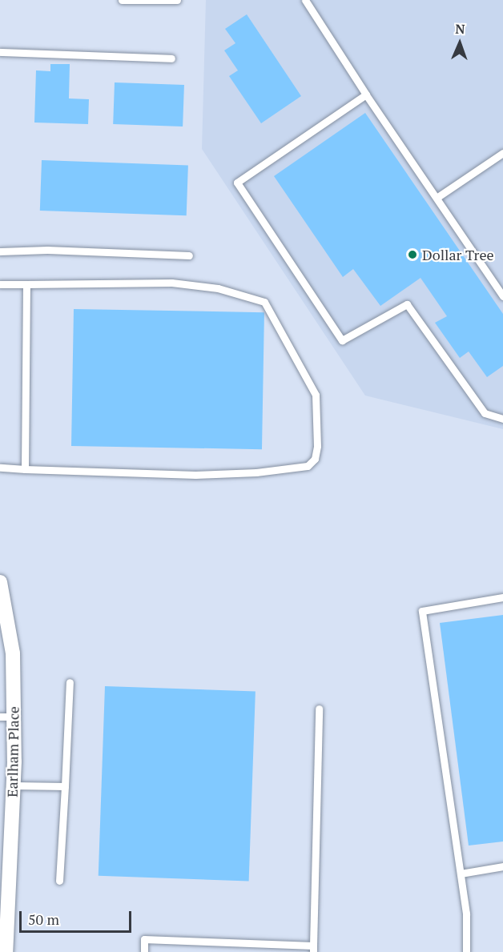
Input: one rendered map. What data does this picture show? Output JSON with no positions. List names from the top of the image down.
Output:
{
  "streets": {
    "street": ["Earlham Place"]
  },
  "places": ["Dollar Tree"],
  "scale_bar": "50 m",
  "north": "top"
}
